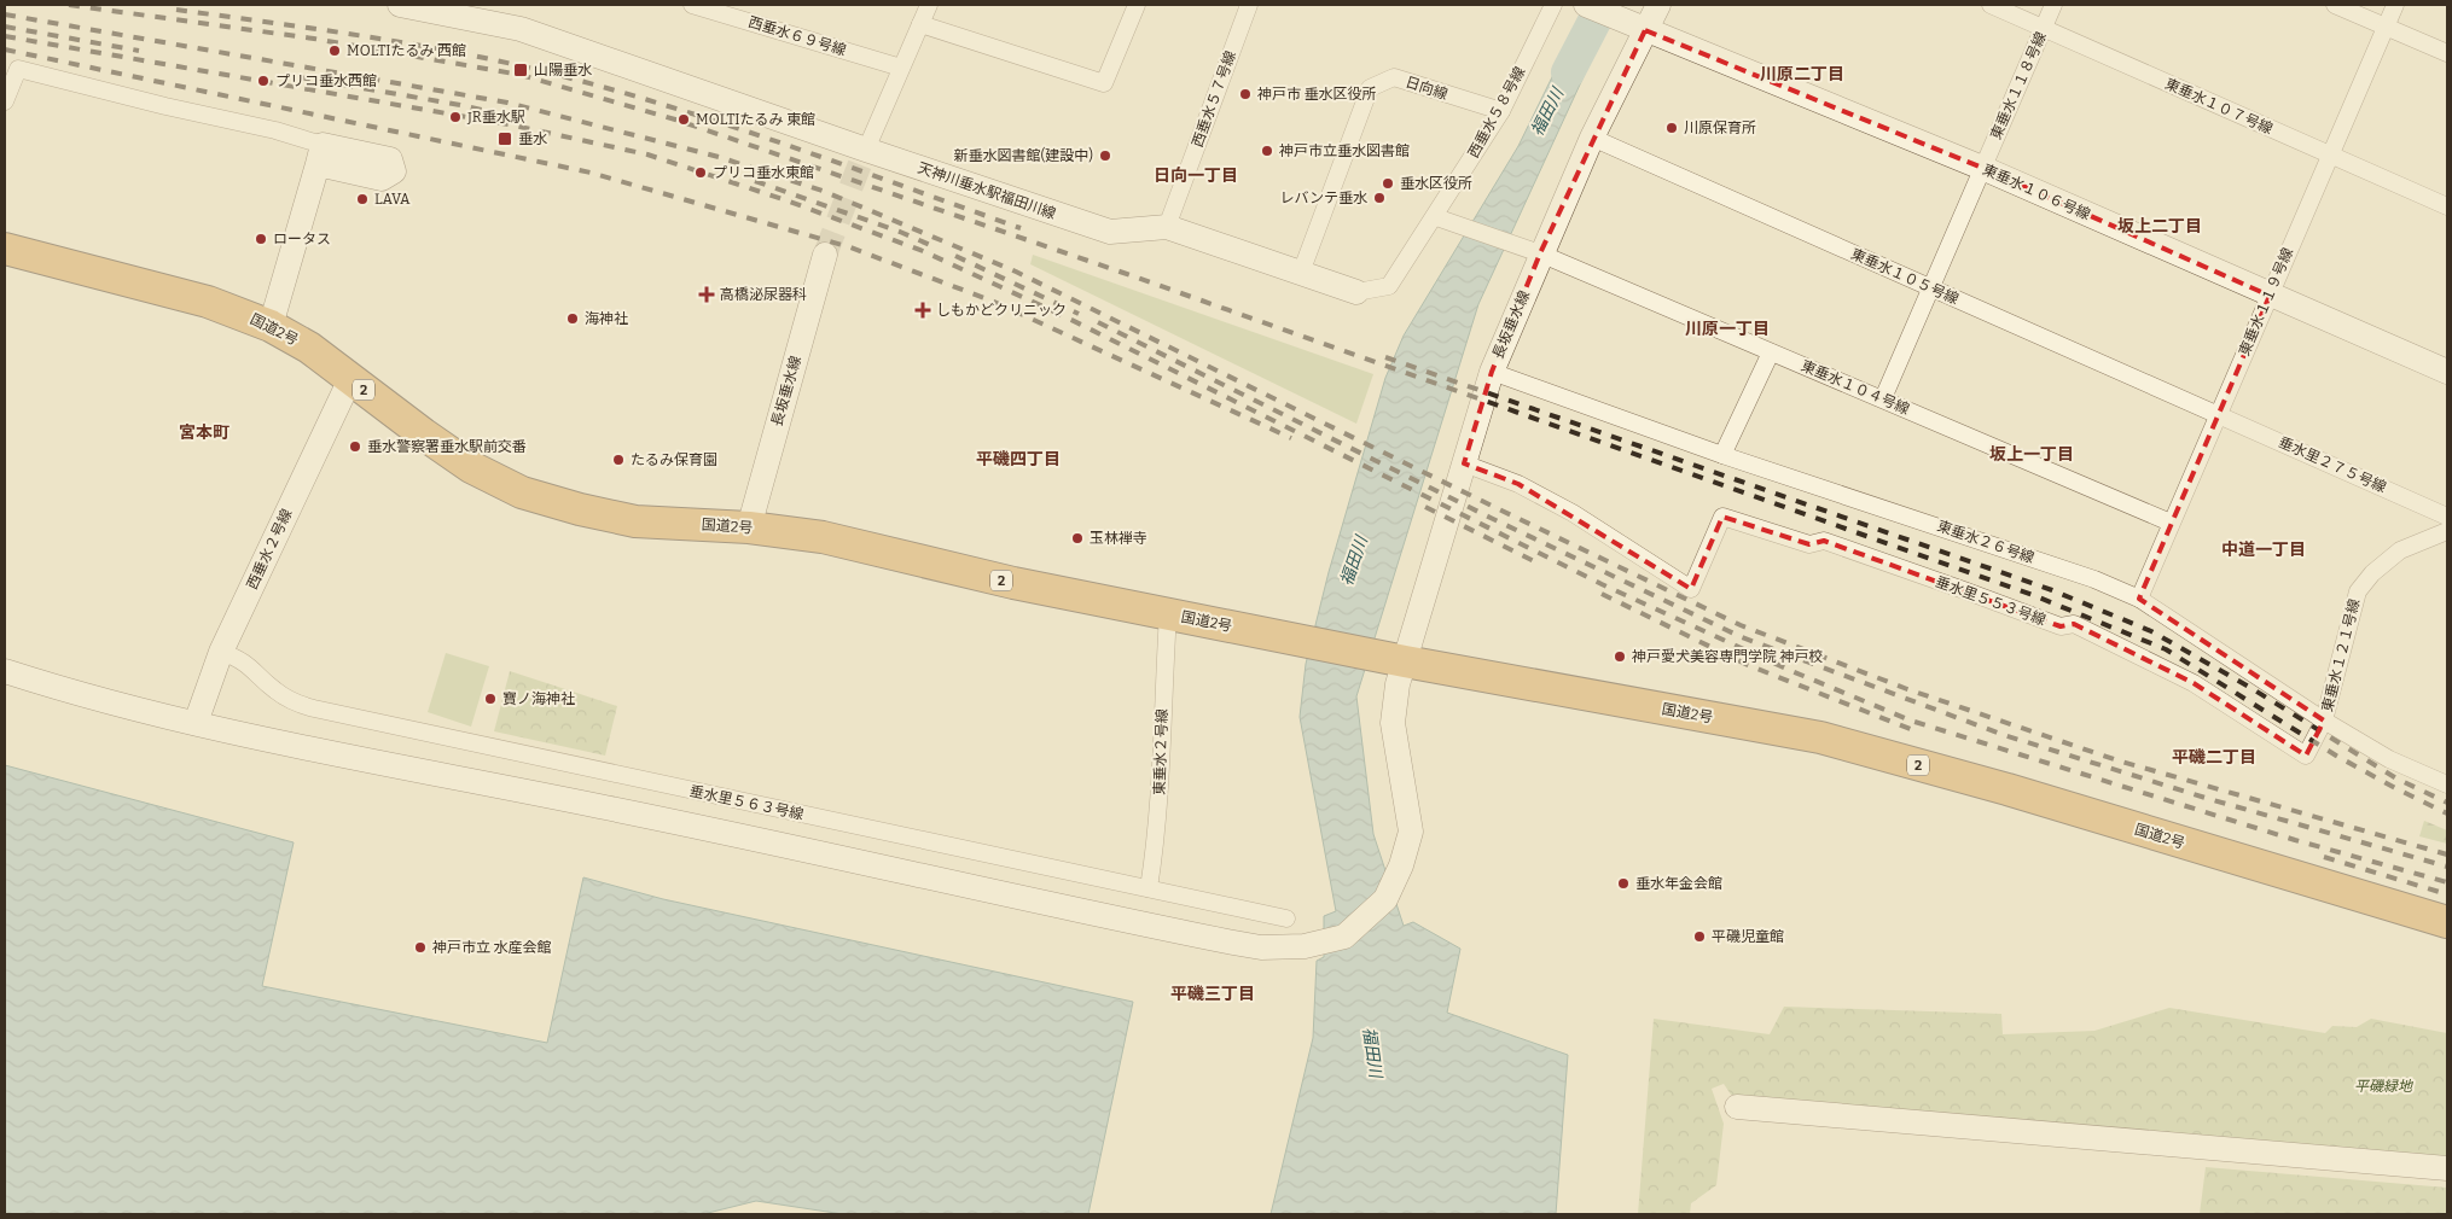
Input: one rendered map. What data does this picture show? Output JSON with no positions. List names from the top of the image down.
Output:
{
  "streets": {
    "highway": ["国道2号", "2"],
    "street": [
      "西垂水６９号線",
      "東垂水１１８号線",
      "日向線",
      "西垂水５７号線",
      "東垂水１０７号線",
      "西垂水５８号線",
      "天神川垂水駅福田川線",
      "東垂水１０６号線",
      "東垂水１０５号線",
      "東垂水１１９号線",
      "長坂垂水線",
      "東垂水１０４号線",
      "垂水里２７５号線",
      "東垂水２６号線",
      "西垂水２号線",
      "垂水里５５３号線",
      "東垂水１２１号線",
      "東垂水２号線",
      "垂水里５６３号線"
    ]
  },
  "crossings": [
    ["東垂水１１８号線", "東垂水１０７号線"],
    ["東垂水１１８号線", "東垂水１０６号線"],
    ["東垂水１１８号線", "東垂水１０５号線"],
    ["東垂水１１８号線", "東垂水１０４号線"],
    ["日向線", "西垂水５８号線"],
    ["日向線", "天神川垂水駅福田川線"],
    ["西垂水５７号線", "天神川垂水駅福田川線"],
    ["東垂水１０７号線", "東垂水１１９号線"],
    ["西垂水５８号線", "天神川垂水駅福田川線"],
    ["東垂水１０６号線", "東垂水１１９号線"],
    ["東垂水１０６号線", "長坂垂水線"],
    ["東垂水１０５号線", "東垂水１１９号線"],
    ["東垂水１０５号線", "長坂垂水線"],
    ["東垂水１０５号線", "垂水里２７５号線"],
    ["東垂水１１９号線", "東垂水１０４号線"],
    ["東垂水１１９号線", "垂水里２７５号線"],
    ["東垂水１１９号線", "東垂水２６号線"],
    ["長坂垂水線", "国道2号"],
    ["長坂垂水線", "東垂水１０４号線"],
    ["長坂垂水線", "東垂水２６号線"],
    ["長坂垂水線", "西垂水２号線"],
    ["長坂垂水線", "垂水里５５３号線"],
    ["国道2号", "西垂水２号線"],
    ["国道2号", "東垂水２号線"],
    ["東垂水２６号線", "東垂水１２１号線"],
    ["西垂水２号線", "垂水里５６３号線"],
    ["垂水里５５３号線", "東垂水１２１号線"],
    ["東垂水２号線", "垂水里５６３号線"]
  ],
  "districts": [
    "川原二丁目",
    "日向一丁目",
    "坂上二丁目",
    "川原一丁目",
    "宮本町",
    "坂上一丁目",
    "平磯四丁目",
    "中道一丁目",
    "平磯二丁目",
    "平磯三丁目"
  ],
  "water": ["福田川"],
  "parks": ["平磯緑地"],
  "places": {
    "other": [
      "MOLTIたるみ 西館",
      "プリコ垂水西館",
      "神戸市 垂水区役所",
      "JR垂水駅",
      "MOLTIたるみ 東館",
      "川原保育所",
      "神戸市立垂水図書館",
      "新垂水図書館(建設中)",
      "プリコ垂水東館",
      "垂水区役所",
      "レバンテ垂水",
      "LAVA",
      "ロータス",
      "海神社",
      "垂水警察署垂水駅前交番",
      "たるみ保育園",
      "玉林禅寺",
      "神戸愛犬美容専門学院 神戸校",
      "寶ノ海神社",
      "垂水年金会館",
      "平磯児童館",
      "神戸市立 水産会館"
    ],
    "transit": ["山陽垂水", "垂水"],
    "health": ["高橋泌尿器科", "しもかどクリニック"]
  }
}
